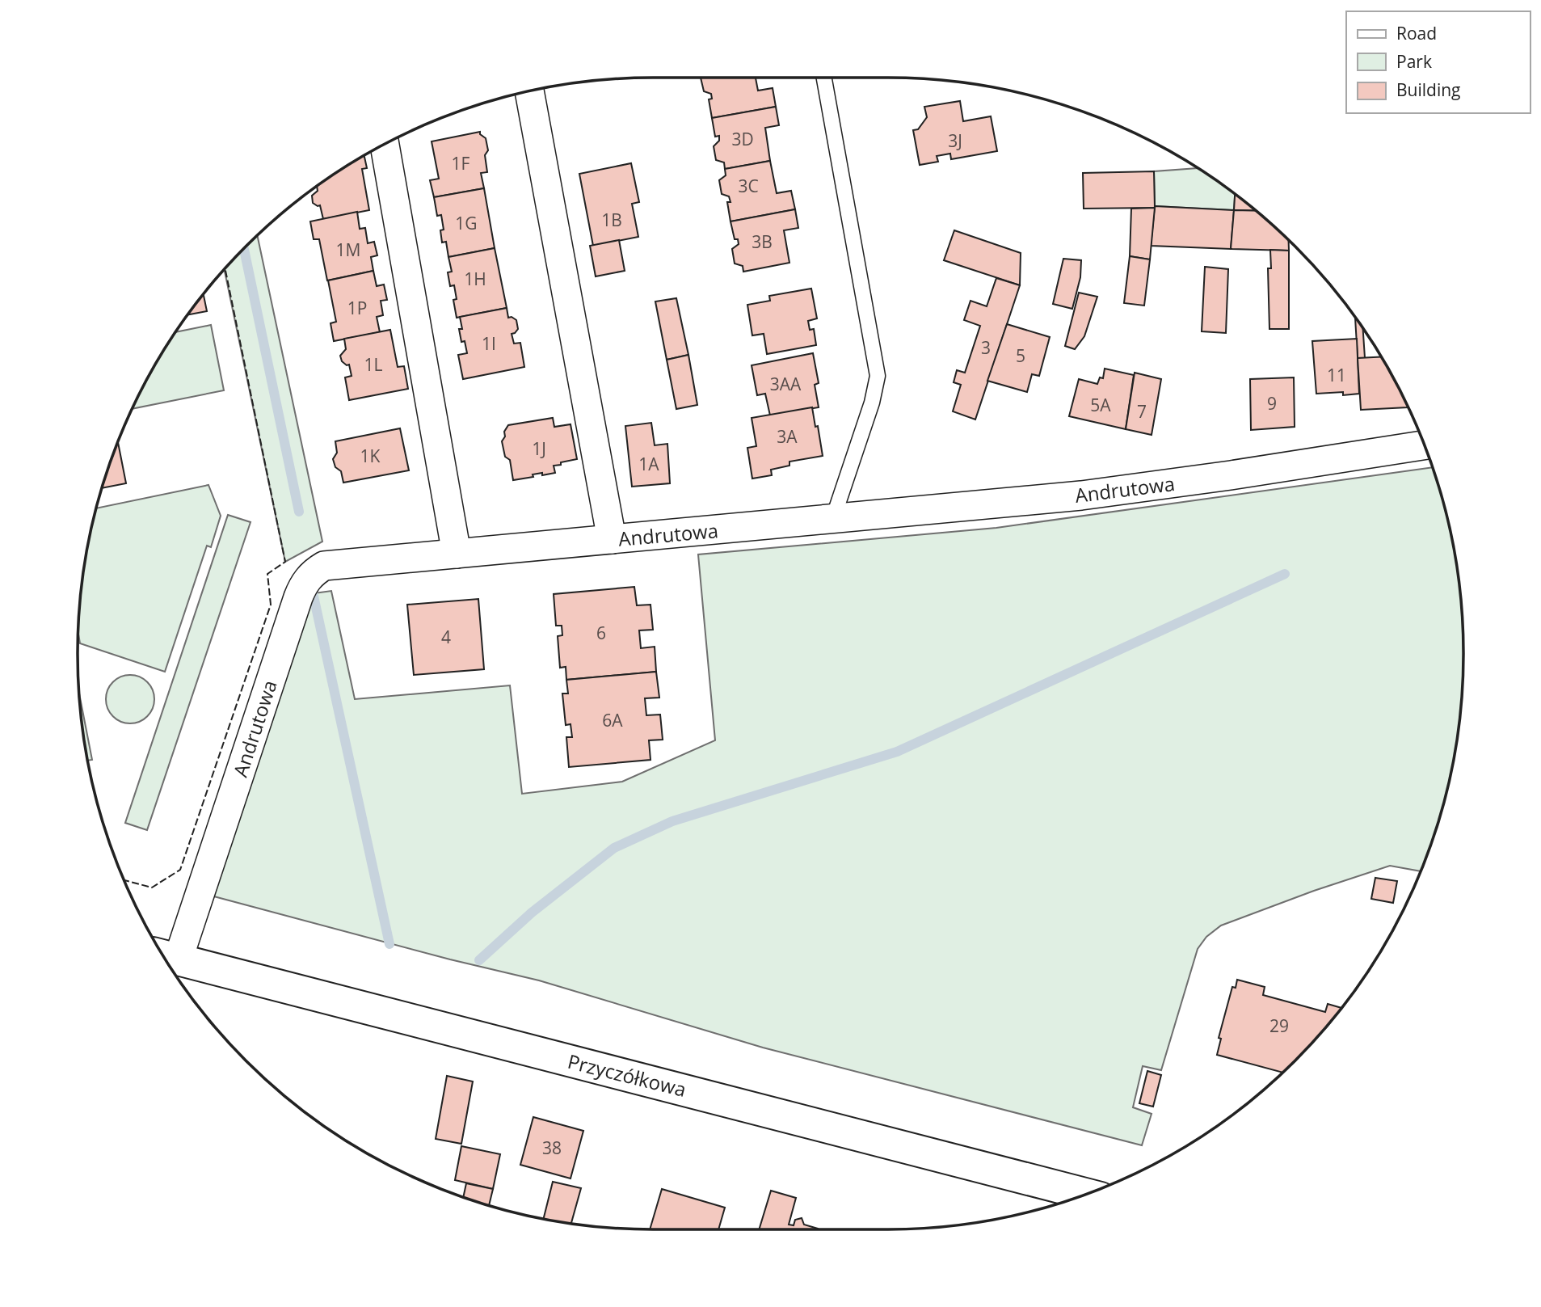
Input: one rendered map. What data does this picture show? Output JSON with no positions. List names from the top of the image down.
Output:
{
  "streets": {
    "street": ["Andrutowa", "Przyczółkowa"]
  },
  "crossings": [
    ["Andrutowa", "Przyczółkowa"]
  ],
  "house_numbers": [
    "3D",
    "3J",
    "1F",
    "3C",
    "1B",
    "1G",
    "3B",
    "1M",
    "1H",
    "1P",
    "1I",
    "3",
    "5",
    "1L",
    "11",
    "3AA",
    "9",
    "5A",
    "7",
    "3A",
    "1J",
    "1K",
    "1A",
    "6",
    "4",
    "6A",
    "29",
    "38"
  ],
  "legend": ["Road", "Park", "Building"]
}
